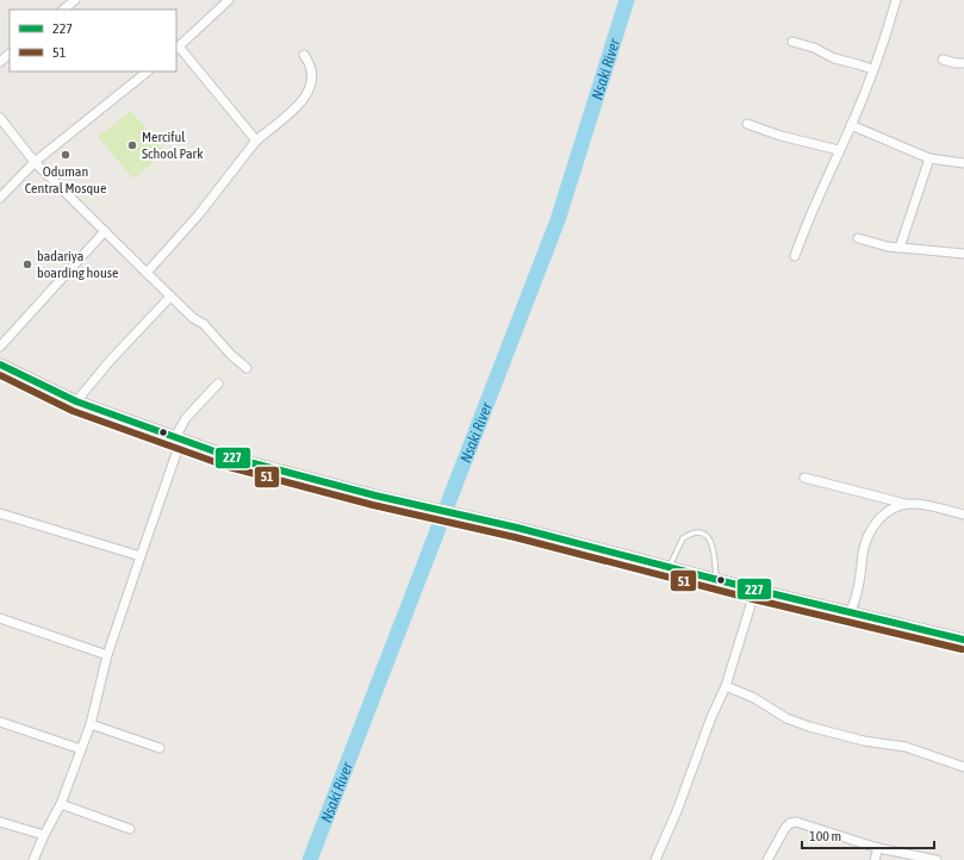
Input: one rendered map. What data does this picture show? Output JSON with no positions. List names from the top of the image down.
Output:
{
  "water": ["Nsaki River"],
  "places": ["Merciful School Park", "Oduman Central Mosque", "badariya boarding house"],
  "lines": ["transit line 227", "transit line 51"],
  "legend": ["227", "51"],
  "scale_bar": "100 m"
}
